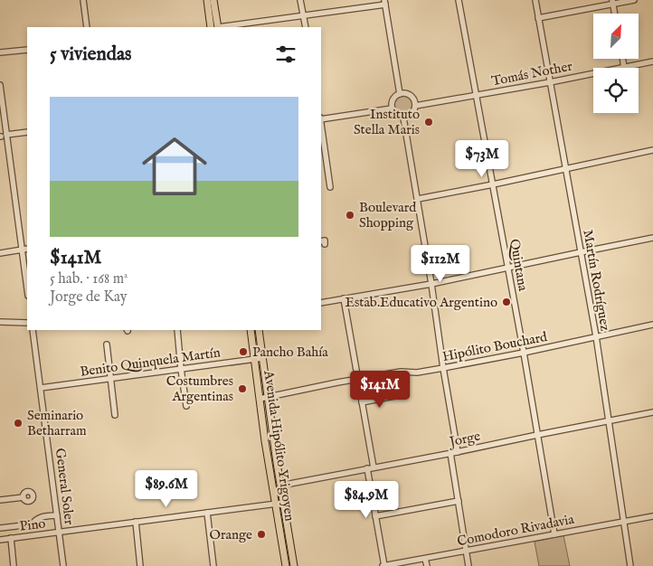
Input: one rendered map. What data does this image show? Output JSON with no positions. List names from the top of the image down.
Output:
{
  "streets": {
    "main road": ["Avenida Hipólito Yrigoyen"],
    "street": [
      "Tomás Nother",
      "Quintana",
      "Martín Rodríguez",
      "Hipólito Bouchard",
      "Benito Quinquela Martín",
      "Jorge",
      "General Soler",
      "Pino",
      "Comodoro Rivadavia"
    ]
  },
  "crossings": [
    ["Tomás Nother", "Quintana"],
    ["Tomás Nother", "Martín Rodríguez"],
    ["Quintana", "Hipólito Bouchard"],
    ["Quintana", "Jorge"],
    ["Quintana", "Comodoro Rivadavia"],
    ["Martín Rodríguez", "Hipólito Bouchard"],
    ["Martín Rodríguez", "Jorge"],
    ["Martín Rodríguez", "Comodoro Rivadavia"],
    ["Hipólito Bouchard", "Avenida Hipólito Yrigoyen"],
    ["Benito Quinquela Martín", "Avenida Hipólito Yrigoyen"],
    ["Benito Quinquela Martín", "General Soler"],
    ["Jorge", "Avenida Hipólito Yrigoyen"],
    ["Avenida Hipólito Yrigoyen", "Pino"],
    ["General Soler", "Pino"]
  ],
  "places": [
    "Instituto Stella Maris",
    "Boulevard Shopping",
    "Estab.Educativo Argentino",
    "Pancho Bahía",
    "Costumbres Argentinas",
    "Seminario Betharram",
    "Orange"
  ],
  "north": "top right",
  "page": {
    "heading": "5 viviendas",
    "list": [
      {
        "name": "$141M",
        "note": "5 hab. · 168 m² · Jorge de Kay"
      }
    ],
    "price": [
      "$73M",
      "$112M",
      "$141M",
      "$89.6M",
      "$84.9M"
    ]
  }
}
